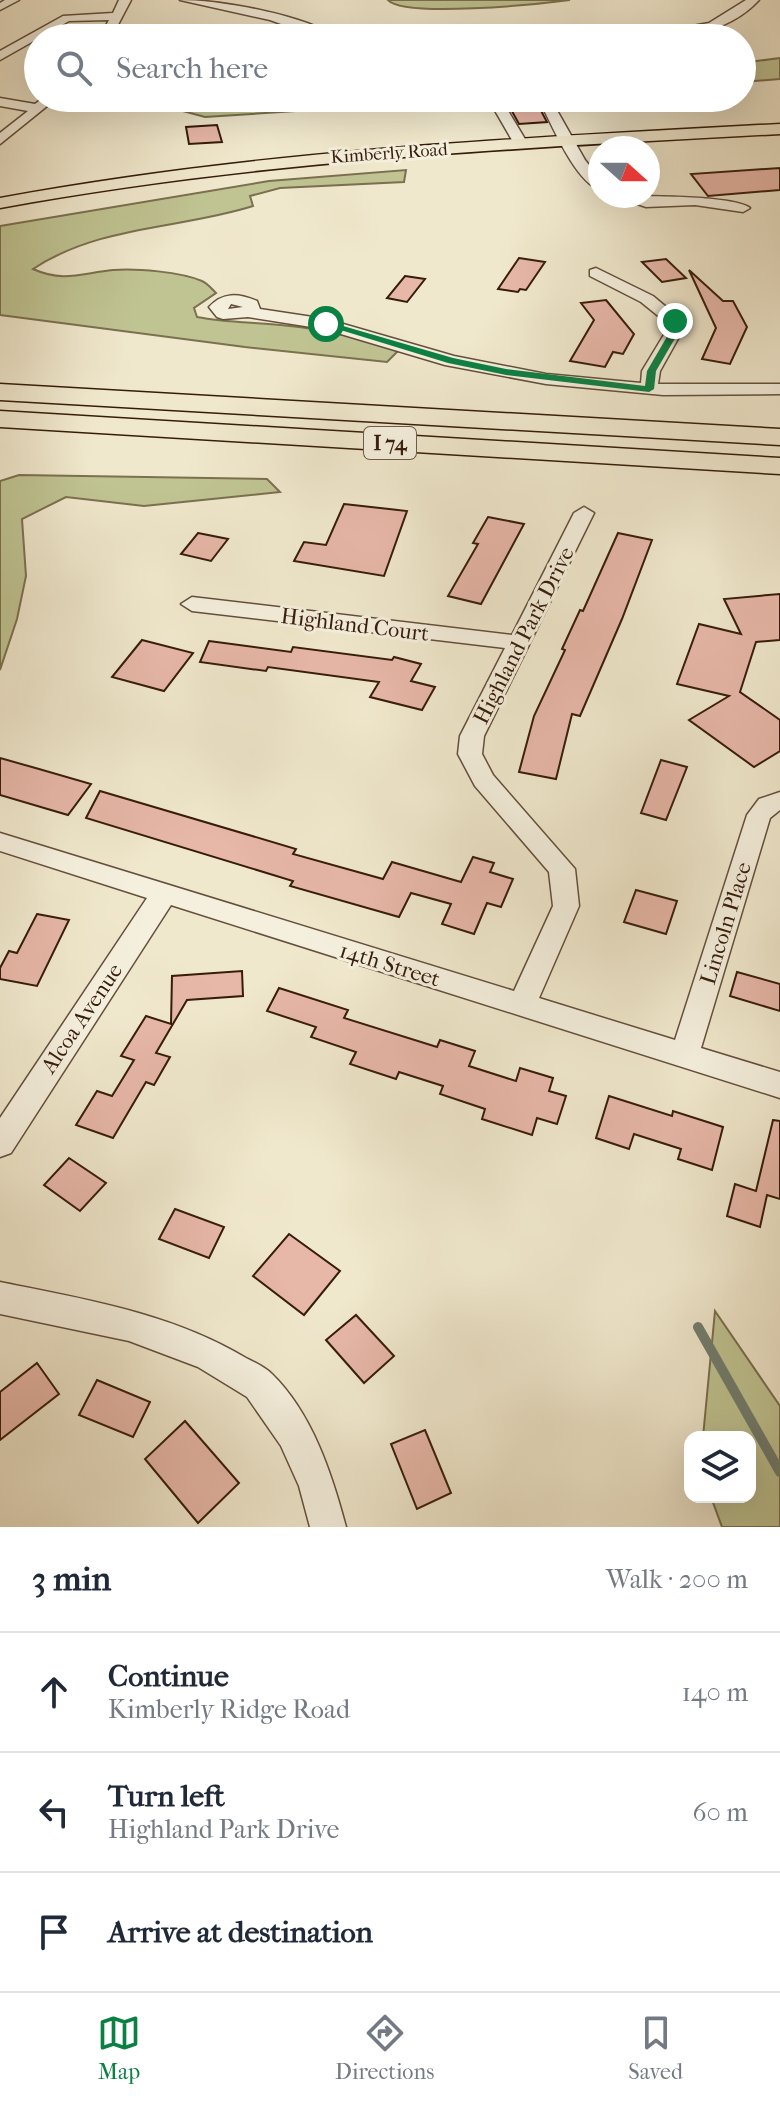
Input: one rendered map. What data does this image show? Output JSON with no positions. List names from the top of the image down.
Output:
{
  "streets": {
    "highway": ["I 74"],
    "main road": ["Kimberly Road"],
    "street": [
      "Highland Court",
      "Highland Park Drive",
      "Lincoln Place",
      "14th Street",
      "Alcoa Avenue"
    ]
  },
  "crossings": [
    ["Highland Court", "Highland Park Drive"],
    ["Highland Park Drive", "14th Street"],
    ["Lincoln Place", "14th Street"],
    ["14th Street", "Alcoa Avenue"]
  ],
  "north": "right",
  "page": {
    "search": "Search here",
    "heading": ["3 min", "Walk · 200 m"],
    "list": [
      ["Continue", "Kimberly Ridge Road", "140 m"],
      ["Turn left", "Highland Park Drive", "60 m"],
      "Arrive at destination"
    ],
    "nav": ["Map", "Directions", "Saved"]
  }
}
